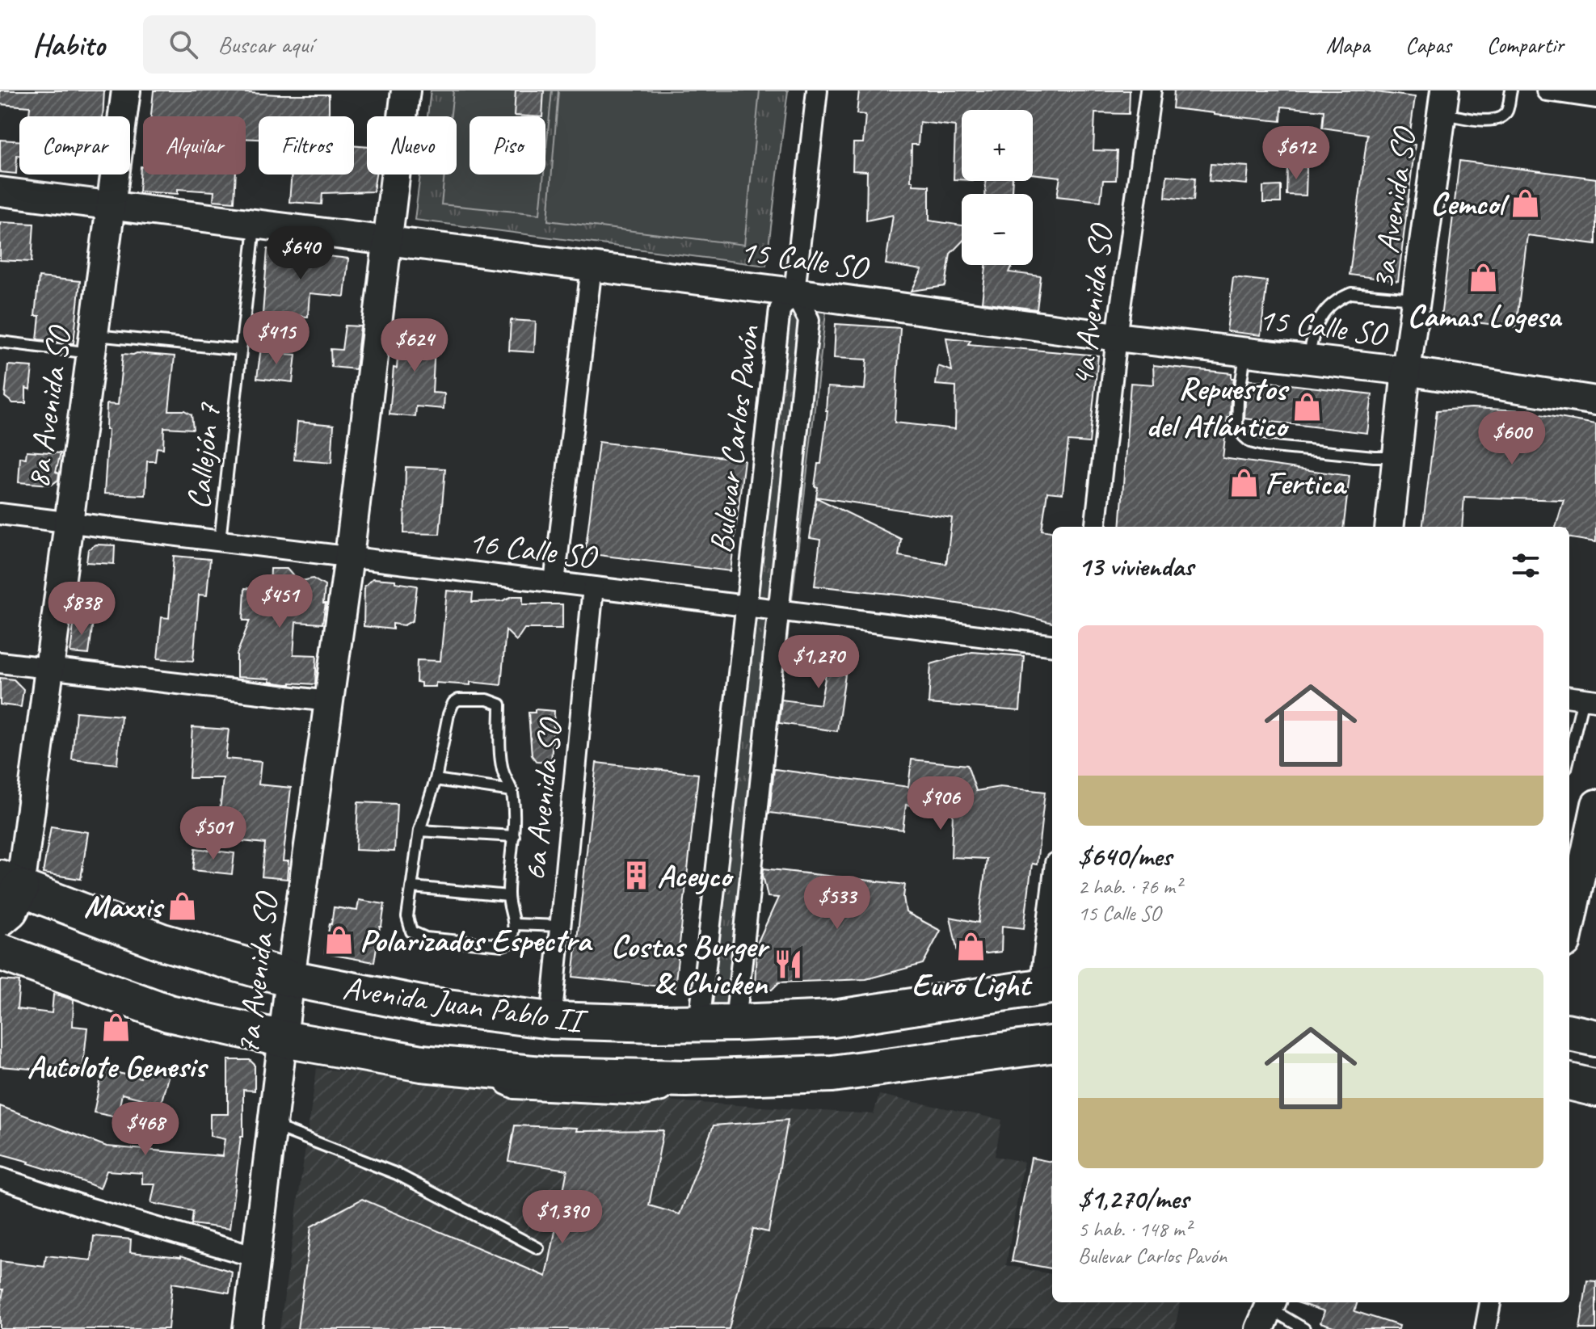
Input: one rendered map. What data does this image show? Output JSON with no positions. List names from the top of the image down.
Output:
{
  "streets": {
    "highway": ["Avenida Juan Pablo II"],
    "street": [
      "3a Avenida SO",
      "15 Calle SO",
      "4a Avenida SO",
      "8a Avenida SO",
      "Bulevar Carlos Pavón",
      "16 Calle SO",
      "6a Avenida SO",
      "7a Avenida SO"
    ],
    "lane": ["Callejón 7"]
  },
  "crossings": [
    ["3a Avenida SO", "15 Calle SO"],
    ["15 Calle SO", "4a Avenida SO"],
    ["15 Calle SO", "8a Avenida SO"],
    ["15 Calle SO", "Bulevar Carlos Pavón"],
    ["15 Calle SO", "Callejón 7"],
    ["15 Calle SO", "7a Avenida SO"],
    ["8a Avenida SO", "16 Calle SO"],
    ["8a Avenida SO", "Avenida Juan Pablo II"],
    ["Bulevar Carlos Pavón", "16 Calle SO"],
    ["Bulevar Carlos Pavón", "Avenida Juan Pablo II"],
    ["Callejón 7", "16 Calle SO"],
    ["16 Calle SO", "6a Avenida SO"],
    ["16 Calle SO", "7a Avenida SO"],
    ["6a Avenida SO", "Avenida Juan Pablo II"],
    ["7a Avenida SO", "Avenida Juan Pablo II"]
  ],
  "places": {
    "shop": [
      "Cemcol",
      "Camas Logesa",
      "Repuestos del Atlántico",
      "Fertica",
      "Maxxis",
      "Polarizados Espectra",
      "Euro Light",
      "Autolote Genesis"
    ],
    "building": ["Aceyco"],
    "restaurant": ["Costas Burger & Chicken"]
  },
  "page": {
    "header": "Habito",
    "search": "Buscar aquí",
    "nav": ["Mapa", "Capas", "Compartir"],
    "map_buttons": ["+", "−"],
    "chip": [
      "Comprar",
      "Alquilar",
      "Filtros",
      "Nuevo",
      "Piso"
    ],
    "price": [
      "$612",
      "$640",
      "$415",
      "$624",
      "$600",
      "$451",
      "$838",
      "$1,270",
      "$906",
      "$501",
      "$533",
      "$468",
      "$1,390"
    ],
    "heading": "13 viviendas",
    "list": [
      {
        "name": "$640/mes",
        "note": "2 hab. · 76 m² · 15 Calle SO"
      },
      {
        "name": "$1,270/mes",
        "note": "5 hab. · 148 m² · Bulevar Carlos Pavón"
      }
    ]
  }
}
